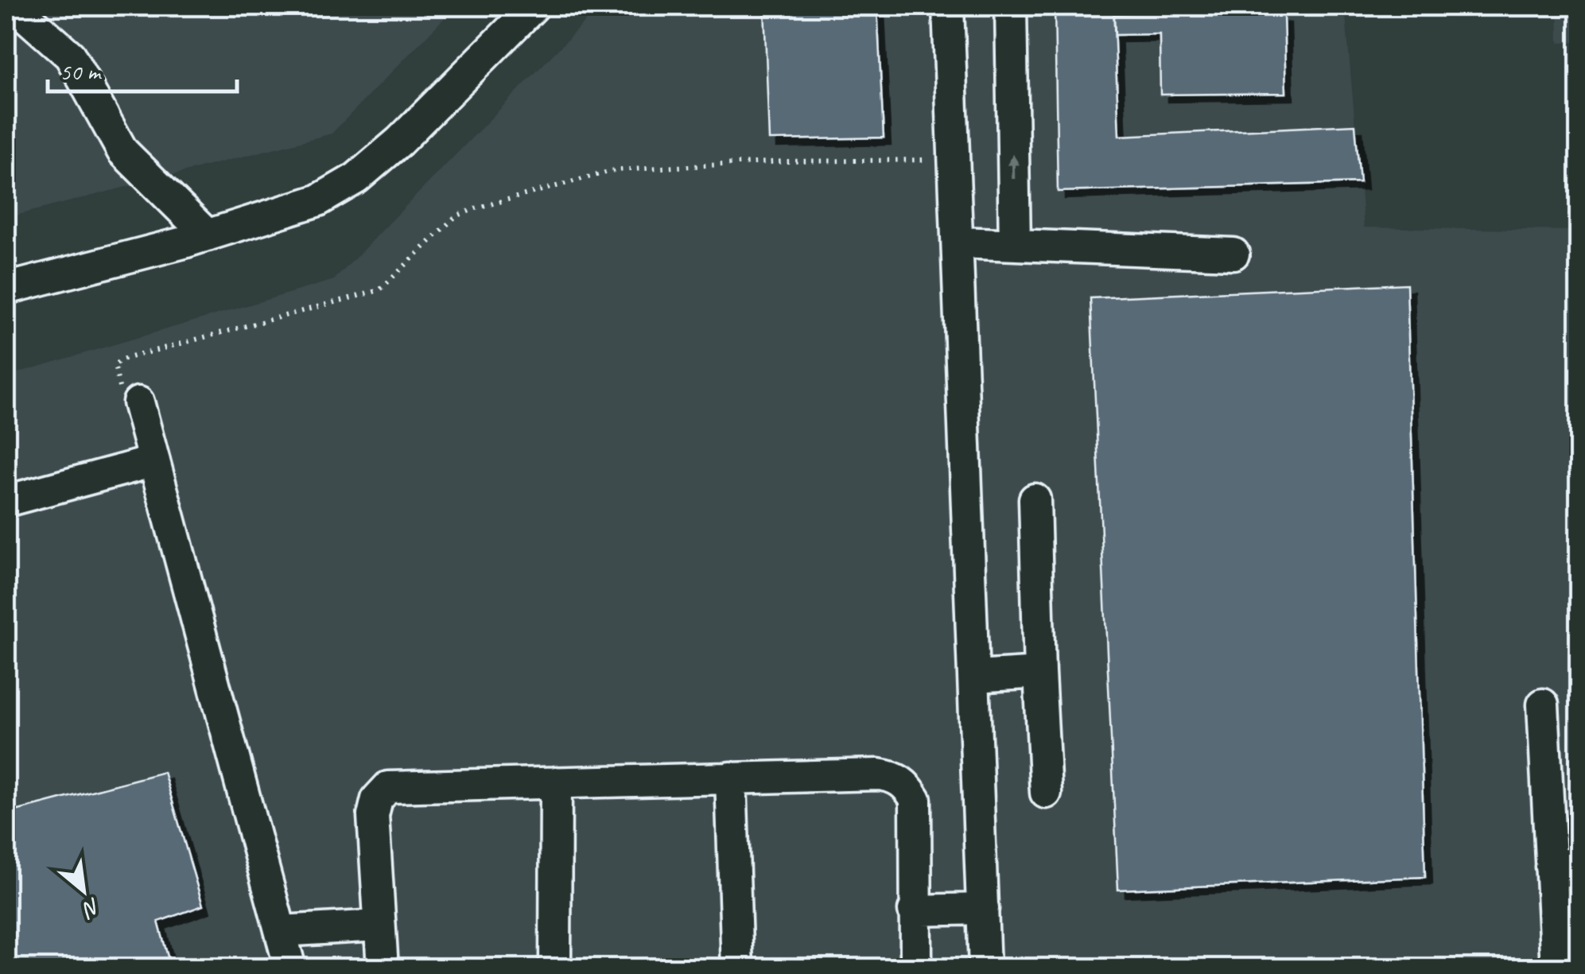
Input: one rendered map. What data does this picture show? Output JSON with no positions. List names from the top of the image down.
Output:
{
  "scale_bar": "50 m",
  "north": "bottom right"
}
